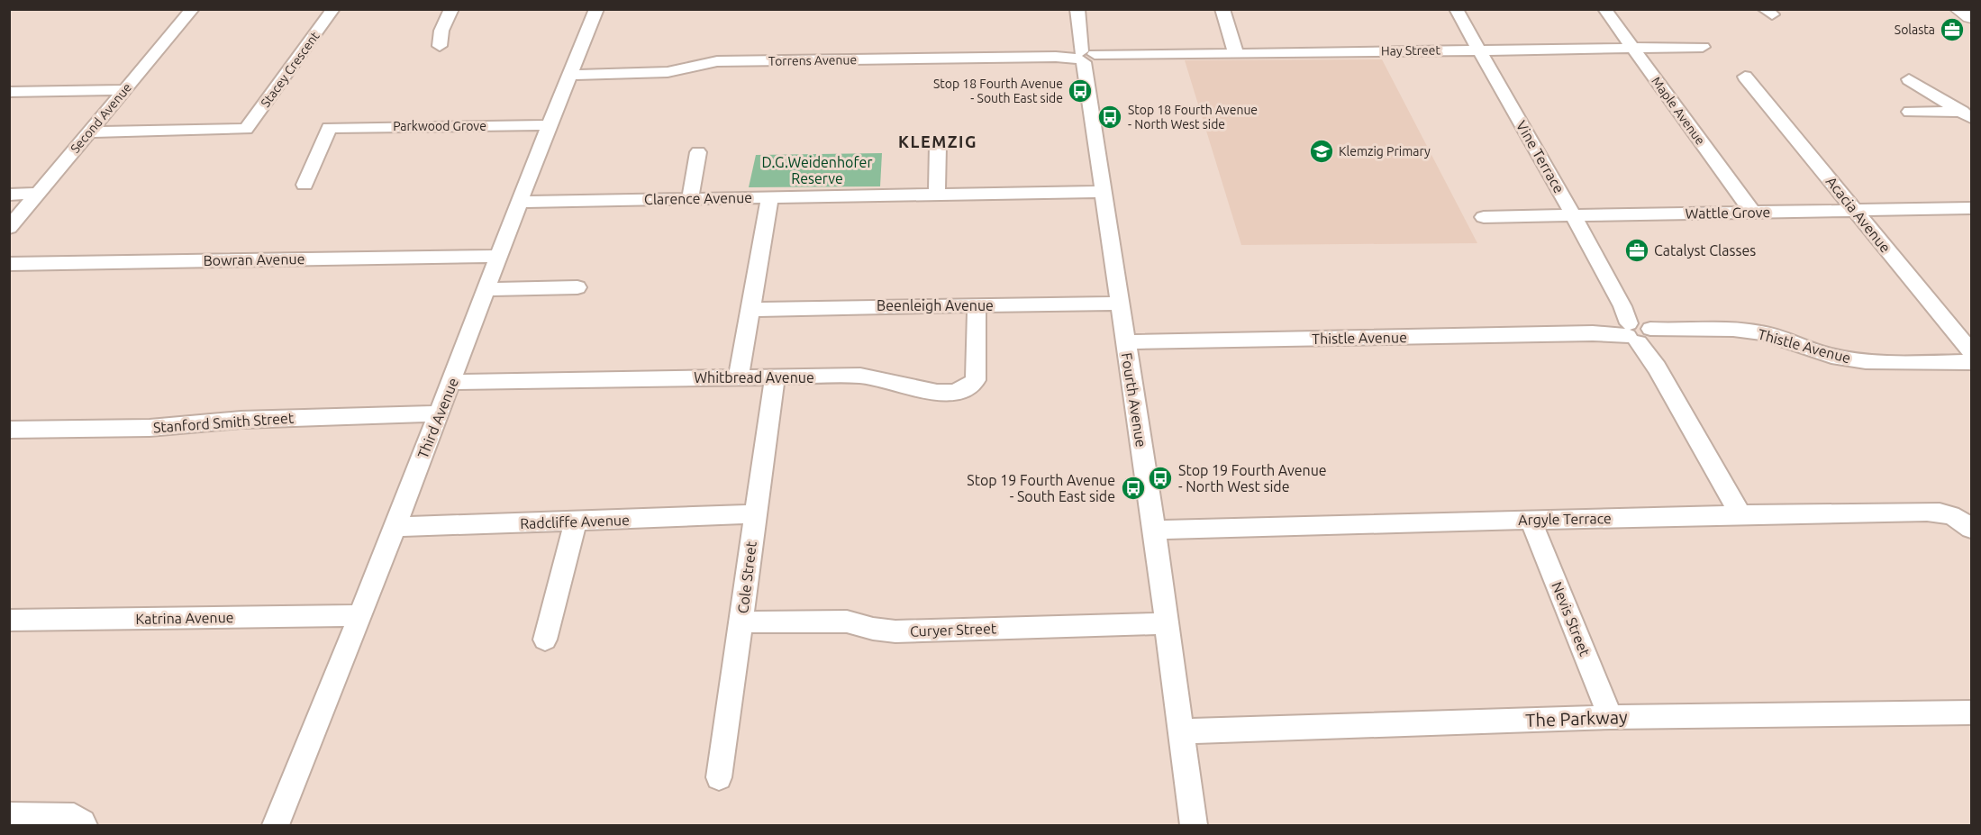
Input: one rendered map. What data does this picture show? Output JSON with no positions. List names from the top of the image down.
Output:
{
  "streets": {
    "street": [
      "Hay Street",
      "Torrens Avenue",
      "Stacey Crescent",
      "Maple Avenue",
      "Second Avenue",
      "Parkwood Grove",
      "Vine Terrace",
      "Clarence Avenue",
      "Wattle Grove",
      "Acacia Avenue",
      "Bowran Avenue",
      "Beenleigh Avenue",
      "Thistle Avenue",
      "Whitbread Avenue",
      "Fourth Avenue",
      "Third Avenue",
      "Stanford Smith Street",
      "Argyle Terrace",
      "Radcliffe Avenue",
      "Cole Street",
      "Katrina Avenue",
      "Nevis Street",
      "Curyer Street",
      "The Parkway"
    ]
  },
  "crossings": [
    ["Hay Street", "Torrens Avenue"],
    ["Hay Street", "Maple Avenue"],
    ["Hay Street", "Vine Terrace"],
    ["Hay Street", "Fourth Avenue"],
    ["Torrens Avenue", "Fourth Avenue"],
    ["Torrens Avenue", "Third Avenue"],
    ["Stacey Crescent", "Second Avenue"],
    ["Maple Avenue", "Wattle Grove"],
    ["Parkwood Grove", "Third Avenue"],
    ["Vine Terrace", "Wattle Grove"],
    ["Vine Terrace", "Thistle Avenue"],
    ["Vine Terrace", "Argyle Terrace"],
    ["Clarence Avenue", "Fourth Avenue"],
    ["Clarence Avenue", "Third Avenue"],
    ["Wattle Grove", "Acacia Avenue"],
    ["Bowran Avenue", "Third Avenue"],
    ["Beenleigh Avenue", "Whitbread Avenue"],
    ["Beenleigh Avenue", "Fourth Avenue"],
    ["Thistle Avenue", "Fourth Avenue"],
    ["Whitbread Avenue", "Third Avenue"],
    ["Whitbread Avenue", "Cole Street"],
    ["Fourth Avenue", "Argyle Terrace"],
    ["Fourth Avenue", "Curyer Street"],
    ["Fourth Avenue", "The Parkway"],
    ["Third Avenue", "Stanford Smith Street"],
    ["Third Avenue", "Radcliffe Avenue"],
    ["Third Avenue", "Katrina Avenue"],
    ["Argyle Terrace", "Nevis Street"],
    ["Radcliffe Avenue", "Cole Street"],
    ["Cole Street", "Curyer Street"],
    ["Nevis Street", "The Parkway"]
  ],
  "districts": ["KLEMZIG"],
  "parks": ["D.G.Weidenhofer Reserve"],
  "places": {
    "office": ["Solasta", "Catalyst Classes"],
    "bus stop": [
      "Stop 18 Fourth Avenue - South East side",
      "Stop 18 Fourth Avenue - North West side",
      "Stop 19 Fourth Avenue - North West side",
      "Stop 19 Fourth Avenue - South East side"
    ],
    "school or university": ["Klemzig Primary"]
  }
}
